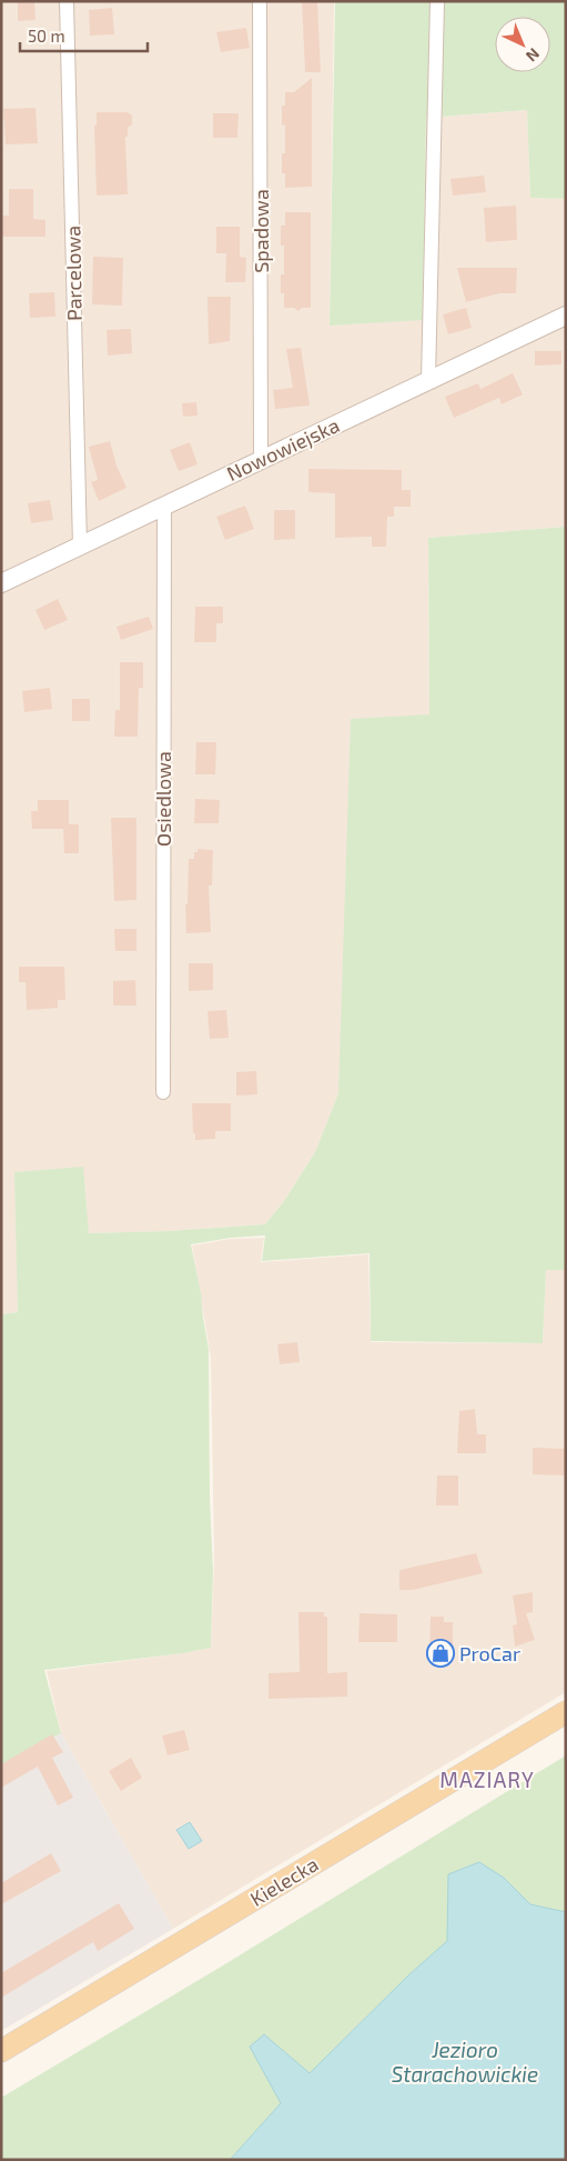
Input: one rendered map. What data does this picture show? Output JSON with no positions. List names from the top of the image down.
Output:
{
  "streets": {
    "main road": ["Kielecka"],
    "street": [
      "Spadowa",
      "Parcelowa",
      "Nowowiejska",
      "Osiedlowa"
    ]
  },
  "crossings": [
    ["Spadowa", "Nowowiejska"],
    ["Parcelowa", "Nowowiejska"],
    ["Nowowiejska", "Osiedlowa"]
  ],
  "districts": ["MAZIARY"],
  "water": ["Jezioro Starachowickie"],
  "places": {
    "shop": ["ProCar"]
  },
  "scale_bar": "50 m",
  "north": "bottom right"
}
